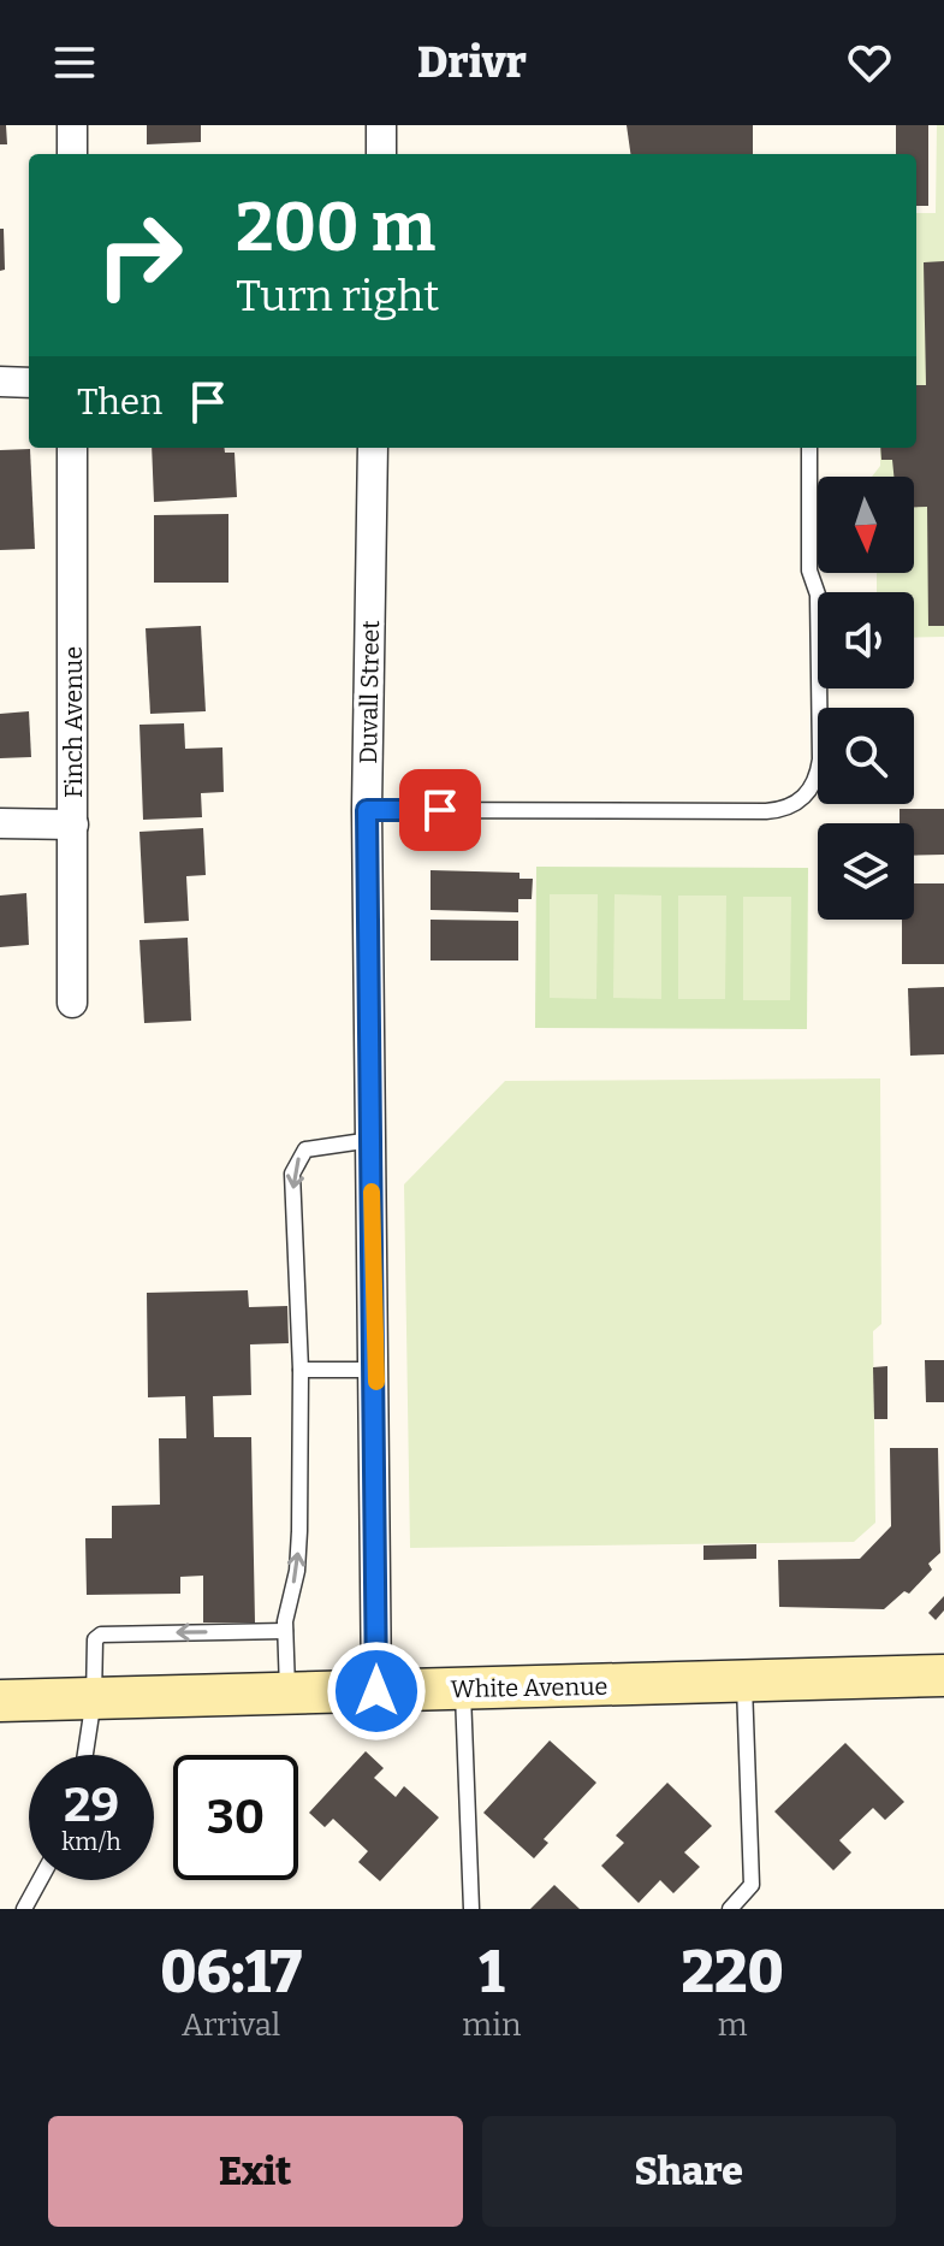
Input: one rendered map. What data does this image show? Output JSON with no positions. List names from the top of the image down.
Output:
{
  "streets": {
    "street": ["Duvall Street", "Finch Avenue", "White Avenue"]
  },
  "crossings": [
    ["Duvall Street", "White Avenue"]
  ],
  "north": "bottom",
  "page": {
    "header": "Drivr",
    "turn": ["200 m", "Turn right"],
    "then": "Then",
    "speed": "29 km/h",
    "limit": "30",
    "eta": [
      "06:17",
      "Arrival",
      "1",
      "min",
      "220",
      "m"
    ],
    "buttons": ["Exit", "Share"]
  }
}
